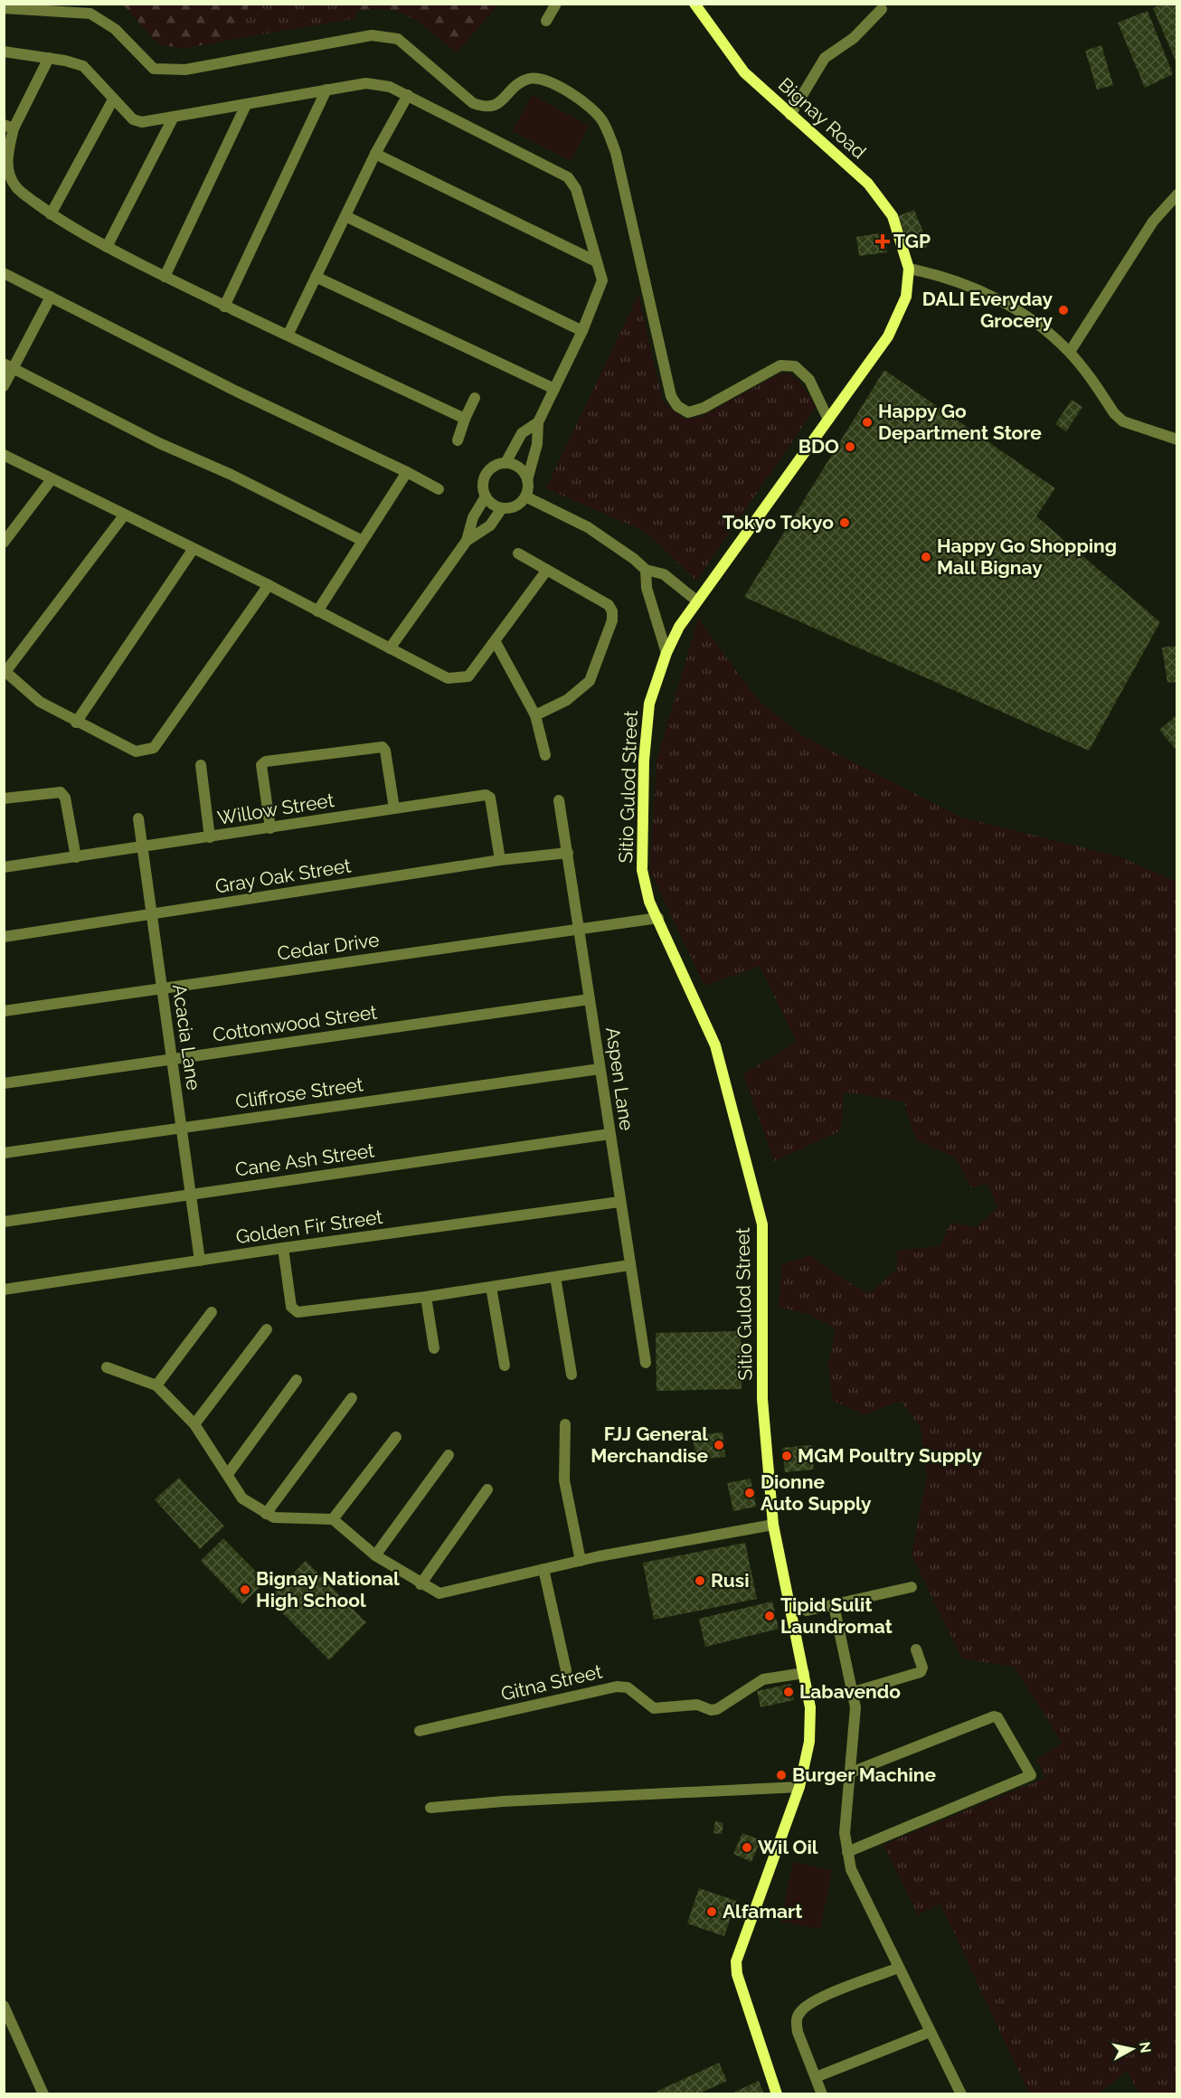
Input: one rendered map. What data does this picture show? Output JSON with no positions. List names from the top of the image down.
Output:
{
  "streets": {
    "main road": ["Bignay Road", "Sitio Gulod Street"],
    "street": [
      "Willow Street",
      "Gray Oak Street",
      "Cedar Drive",
      "Cottonwood Street",
      "Acacia Lane",
      "Aspen Lane",
      "Cliffrose Street",
      "Cane Ash Street",
      "Golden Fir Street",
      "Gitna Street"
    ]
  },
  "crossings": [
    ["Bignay Road", "Sitio Gulod Street"],
    ["Sitio Gulod Street", "Cedar Drive"],
    ["Sitio Gulod Street", "Gitna Street"],
    ["Willow Street", "Gray Oak Street"],
    ["Willow Street", "Acacia Lane"],
    ["Gray Oak Street", "Acacia Lane"],
    ["Gray Oak Street", "Aspen Lane"],
    ["Cedar Drive", "Acacia Lane"],
    ["Cedar Drive", "Aspen Lane"],
    ["Cottonwood Street", "Acacia Lane"],
    ["Cottonwood Street", "Aspen Lane"],
    ["Acacia Lane", "Cliffrose Street"],
    ["Acacia Lane", "Cane Ash Street"],
    ["Acacia Lane", "Golden Fir Street"],
    ["Aspen Lane", "Cliffrose Street"],
    ["Aspen Lane", "Cane Ash Street"],
    ["Aspen Lane", "Golden Fir Street"]
  ],
  "places": {
    "health": ["TGP"],
    "other": [
      "DALI Everyday Grocery",
      "Happy Go Department Store",
      "BDO",
      "Tokyo Tokyo",
      "Happy Go Shopping Mall Bignay",
      "FJJ General Merchandise",
      "MGM Poultry Supply",
      "Dionne Auto Supply",
      "Rusi",
      "Bignay National High School",
      "Tipid Sulit Laundromat",
      "Labavendo",
      "Burger Machine",
      "Wil Oil",
      "Alfamart"
    ]
  },
  "north": "right"
}
